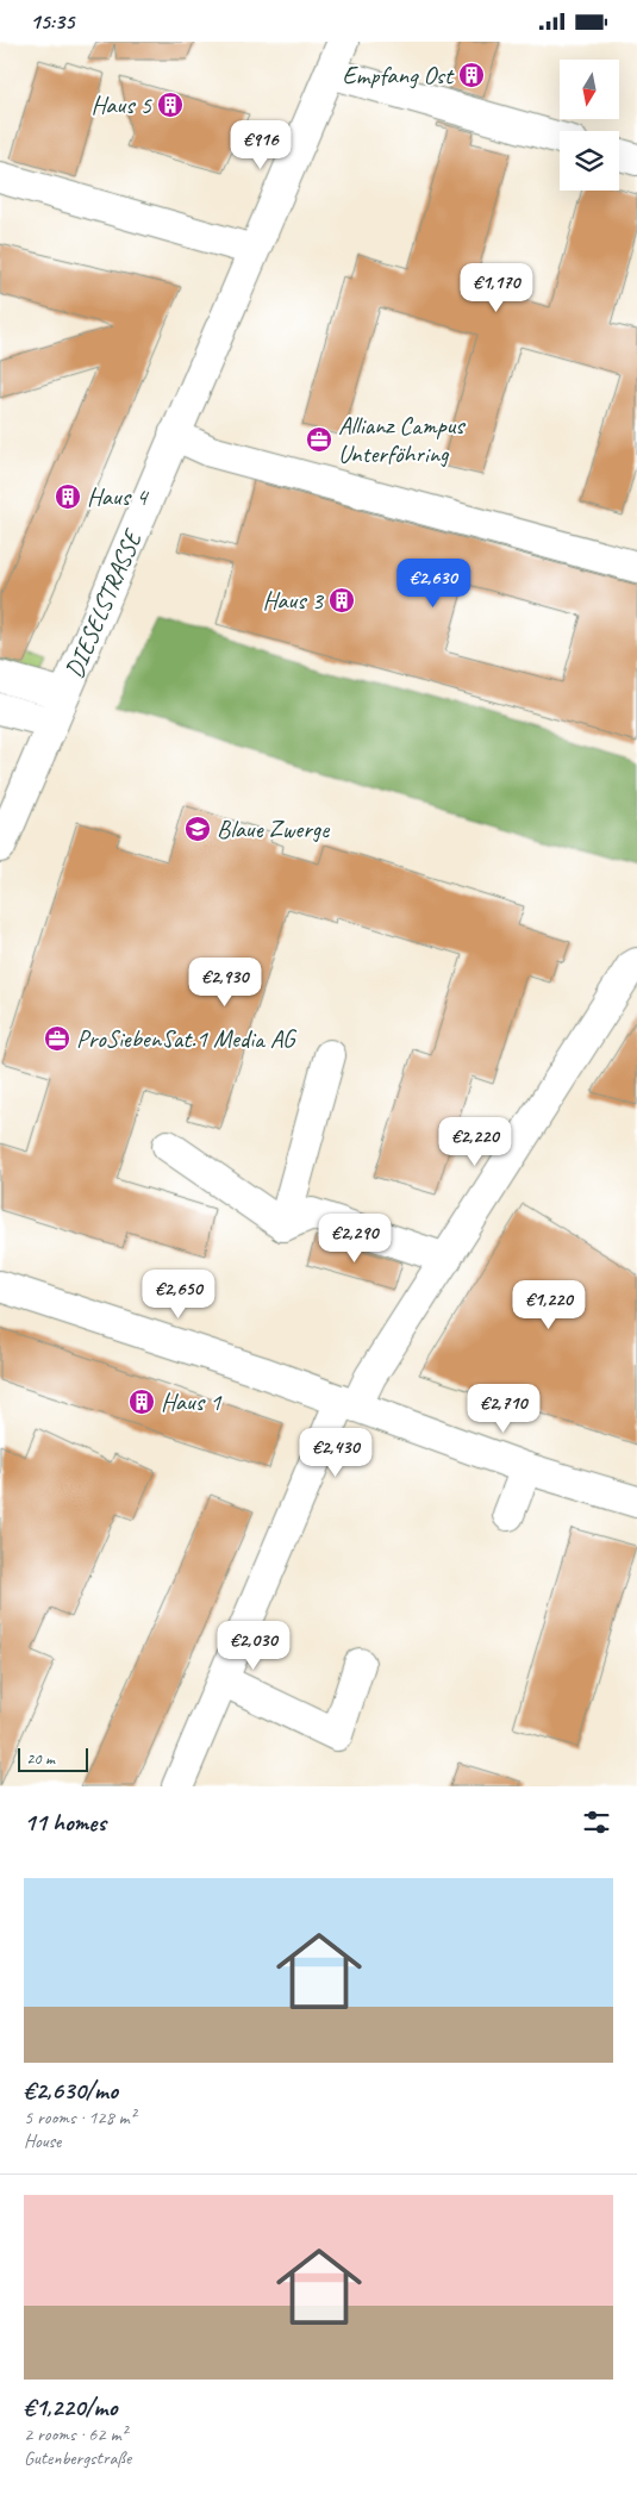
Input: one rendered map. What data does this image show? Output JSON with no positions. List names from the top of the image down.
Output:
{
  "streets": {
    "street": ["DIESELSTRASSE"]
  },
  "places": {
    "building": [
      "Empfang Ost",
      "Haus 5",
      "Haus 4",
      "Haus 3",
      "Haus 1"
    ],
    "office": ["Allianz Campus Unterföhring", "ProSiebenSat.1 Media AG"],
    "school or university": ["Blaue Zwerge"]
  },
  "scale_bar": "20 m",
  "north": "bottom",
  "page": {
    "status": "15:35",
    "price": [
      "€916",
      "€1,170",
      "€2,630",
      "€2,930",
      "€2,220",
      "€2,290",
      "€2,650",
      "€1,220",
      "€2,710",
      "€2,430",
      "€2,030"
    ],
    "scale": "20 m",
    "heading": "11 homes",
    "list": [
      {
        "name": "€2,630/mo",
        "note": "5 rooms · 128 m² · House"
      },
      {
        "name": "€1,220/mo",
        "note": "2 rooms · 62 m² · Gutenbergstraße"
      }
    ]
  }
}
